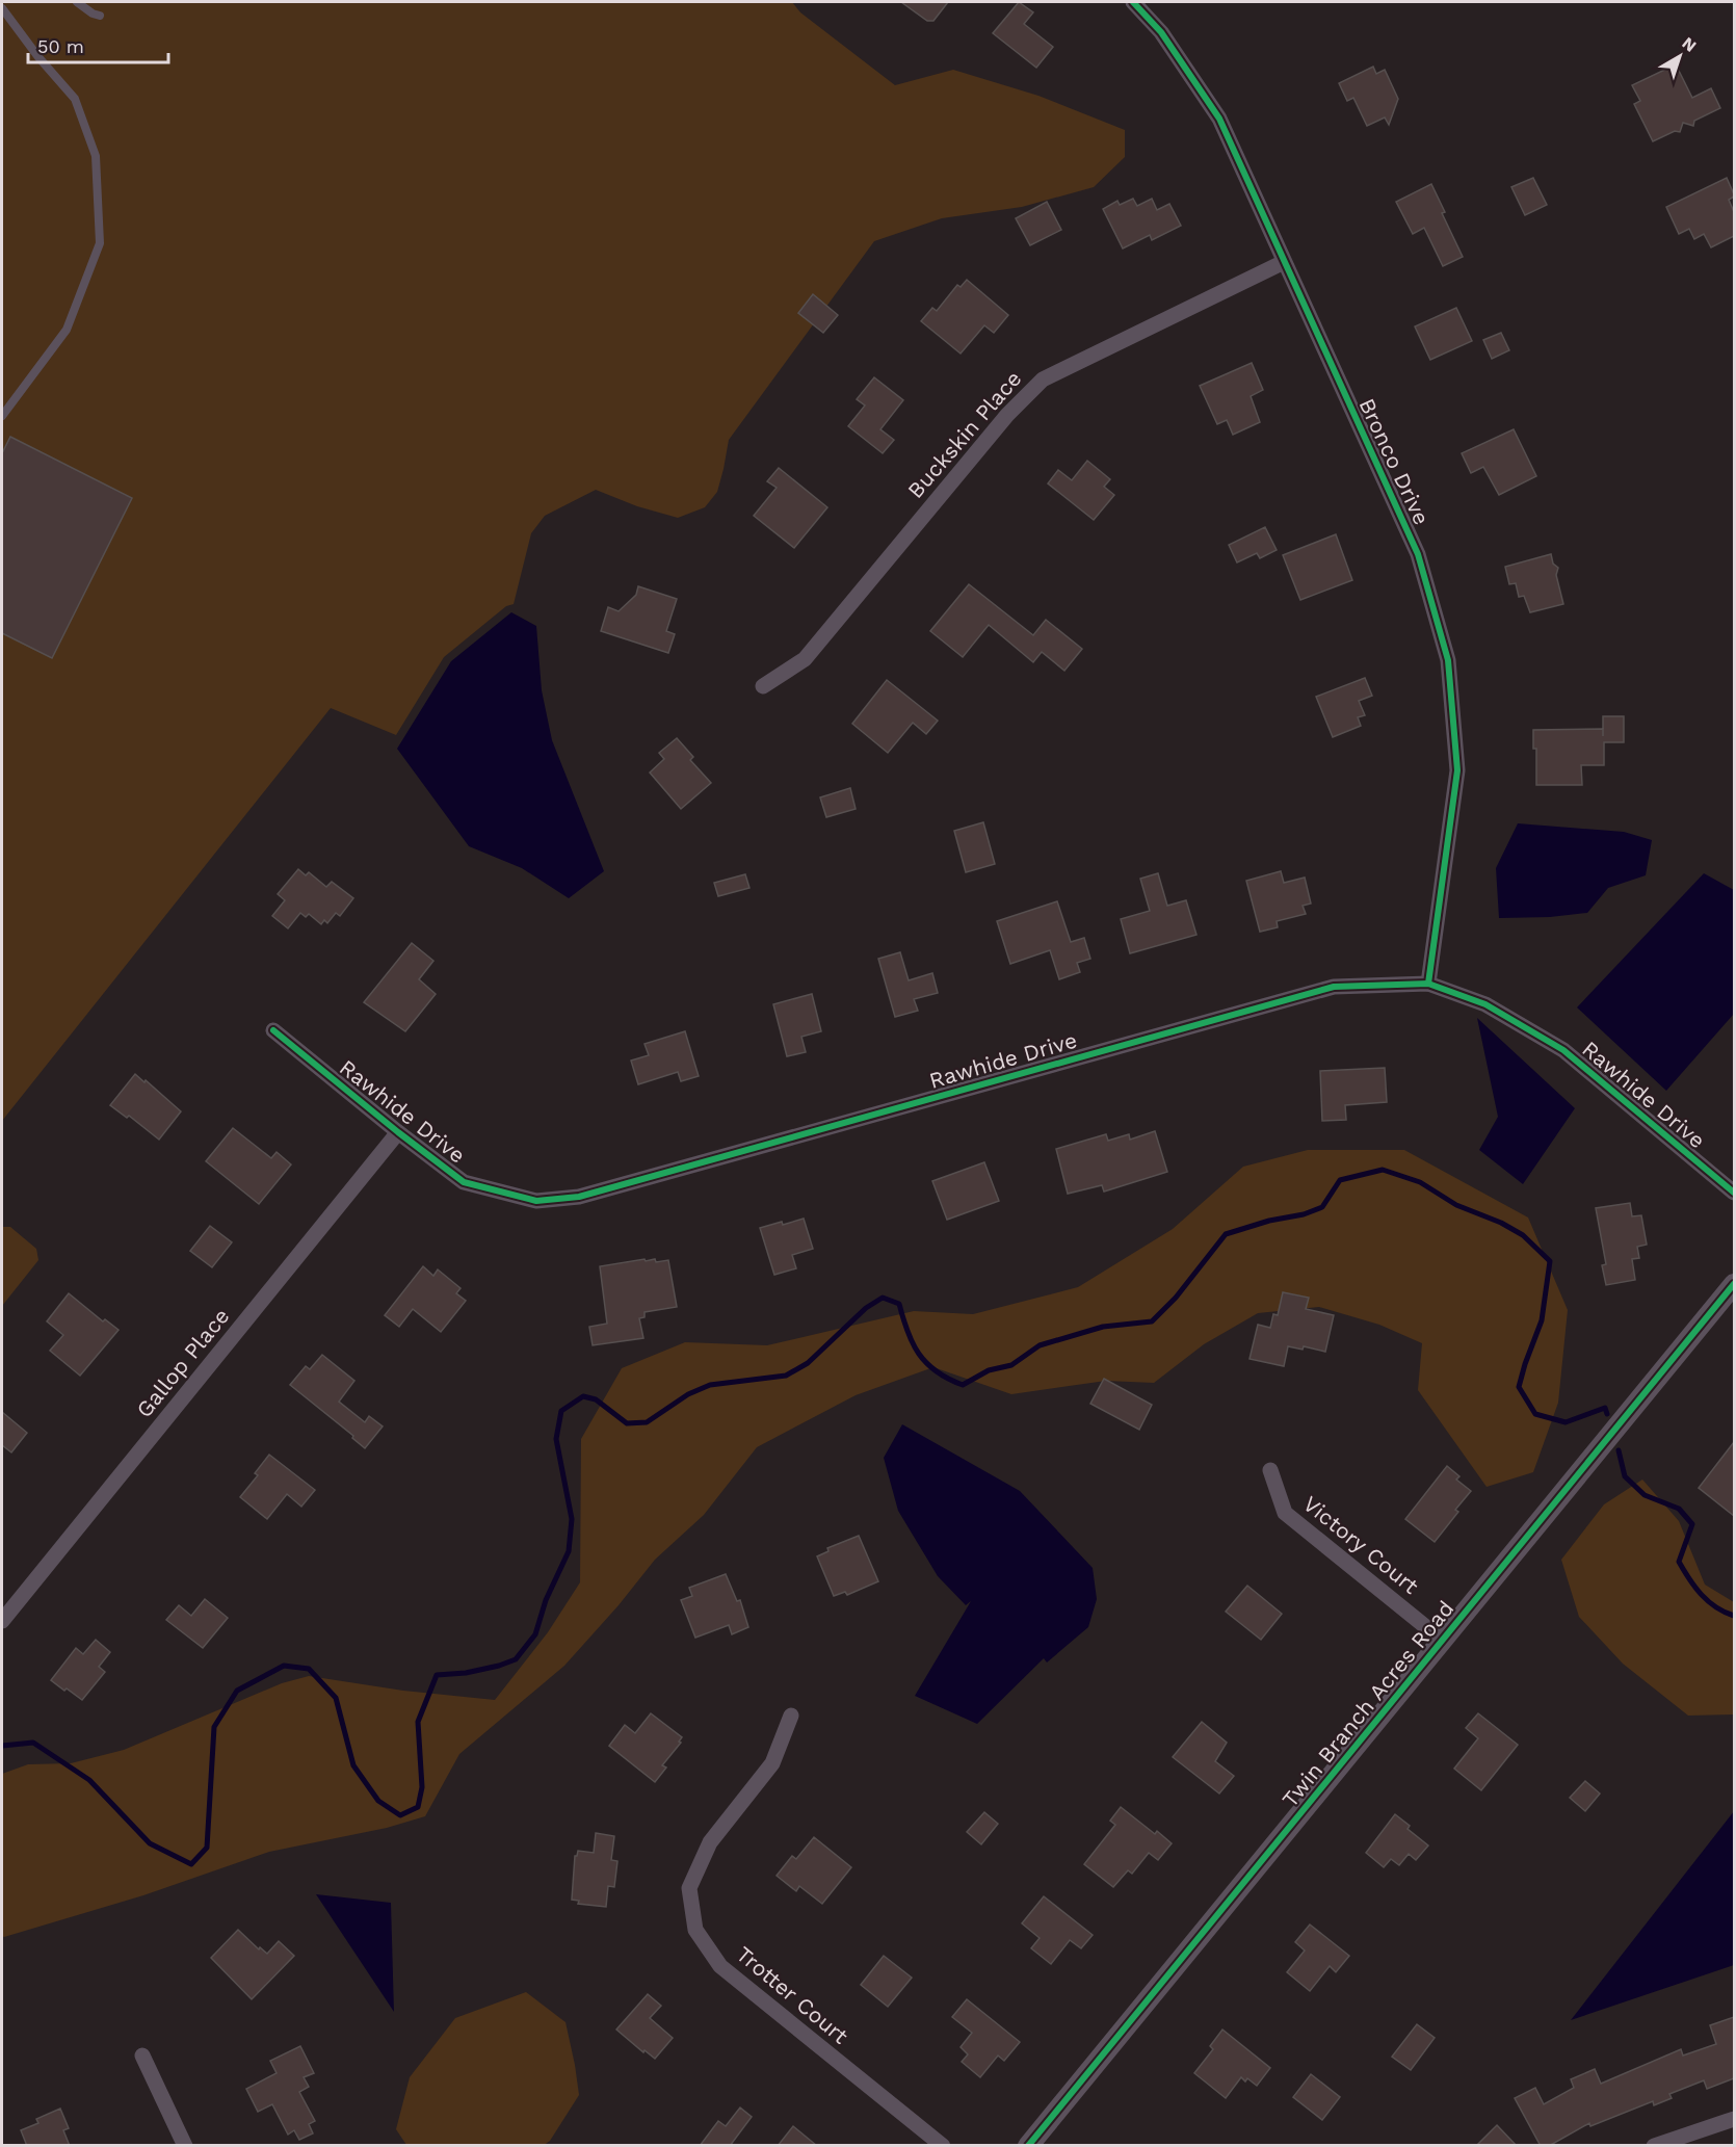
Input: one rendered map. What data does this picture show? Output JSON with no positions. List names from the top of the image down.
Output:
{
  "streets": {
    "street": [
      "Buckskin Place",
      "Bronco Drive",
      "Rawhide Drive",
      "Gallop Place",
      "Victory Court",
      "Twin Branch Acres Road",
      "Trotter Court"
    ]
  },
  "crossings": [
    ["Buckskin Place", "Bronco Drive"],
    ["Bronco Drive", "Rawhide Drive"],
    ["Rawhide Drive", "Gallop Place"],
    ["Victory Court", "Twin Branch Acres Road"]
  ],
  "scale_bar": "50 m",
  "north": "top right"
}
